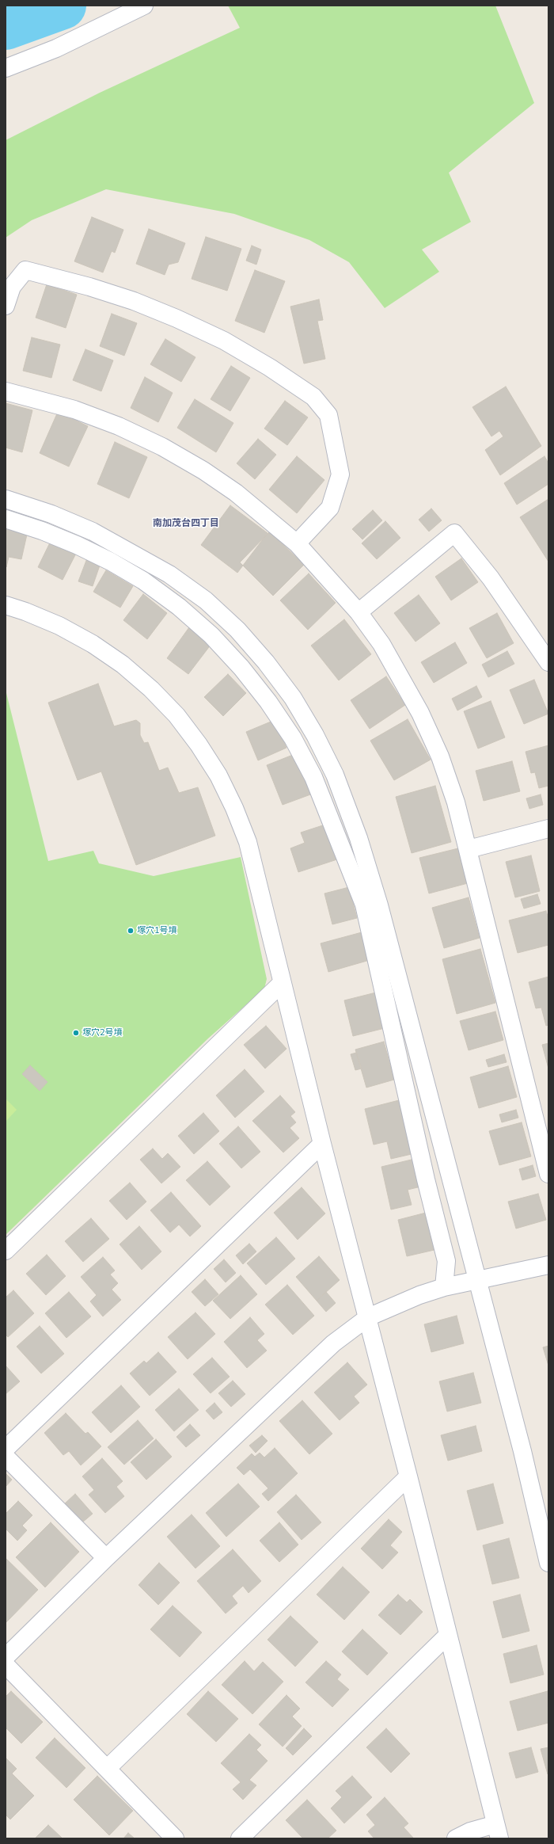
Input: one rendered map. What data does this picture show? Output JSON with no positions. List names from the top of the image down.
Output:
{
  "districts": ["南加茂台四丁目"],
  "places": ["塚穴1号墳", "塚穴2号墳"]
}
